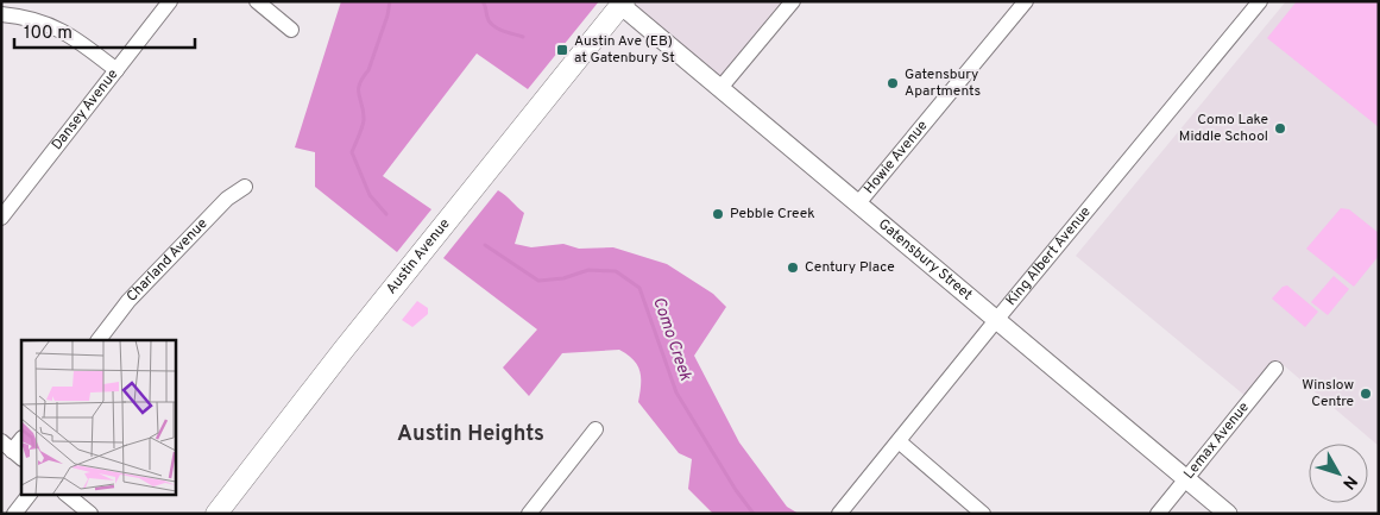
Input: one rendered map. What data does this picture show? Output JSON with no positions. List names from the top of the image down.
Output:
{
  "streets": {
    "main road": ["Austin Avenue"],
    "street": [
      "Dansey Avenue",
      "Howie Avenue",
      "King Albert Avenue",
      "Gatensbury Street",
      "Charland Avenue",
      "Lemax Avenue"
    ]
  },
  "crossings": [
    ["Howie Avenue", "Gatensbury Street"],
    ["Austin Avenue", "Gatensbury Street"],
    ["King Albert Avenue", "Gatensbury Street"],
    ["Gatensbury Street", "Lemax Avenue"]
  ],
  "districts": ["Austin Heights"],
  "water": ["Como Creek"],
  "places": {
    "transit": ["Austin Ave (EB) at Gatenbury St"],
    "other": [
      "Gatensbury Apartments",
      "Como Lake Middle School",
      "Pebble Creek",
      "Century Place",
      "Winslow Centre"
    ]
  },
  "scale_bar": "100 m",
  "north": "bottom right"
}
